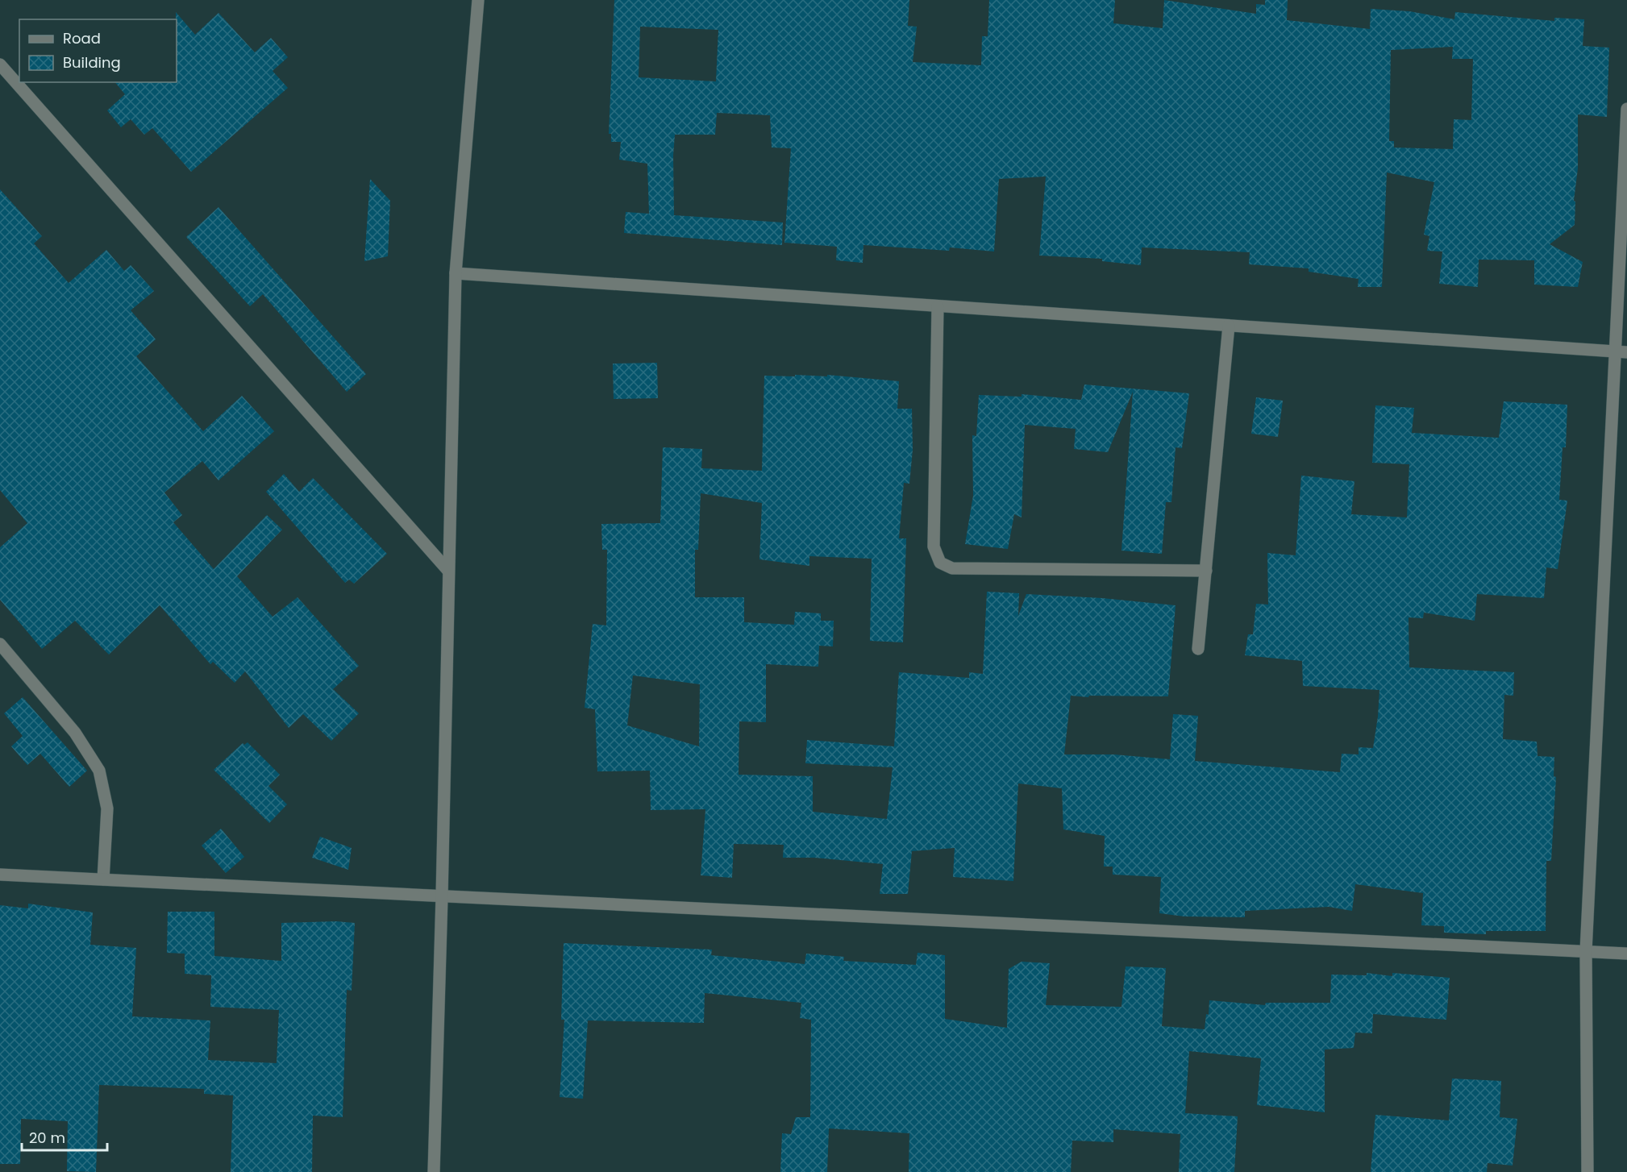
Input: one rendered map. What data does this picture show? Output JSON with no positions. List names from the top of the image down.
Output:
{
  "legend": ["Road", "Building"],
  "scale_bar": "20 m"
}
